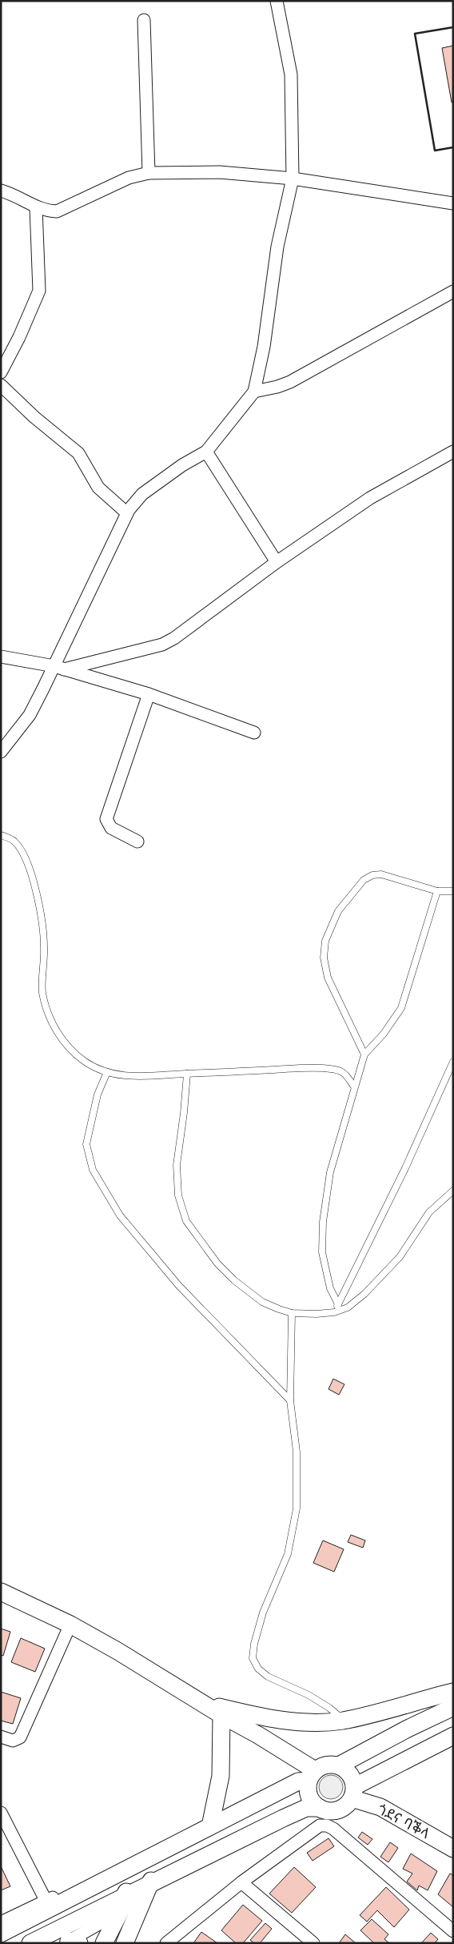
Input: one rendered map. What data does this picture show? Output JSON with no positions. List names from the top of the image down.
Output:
{
  "streets": {
    "main road": ["ጎደና ባቕላ"]
  }
}
